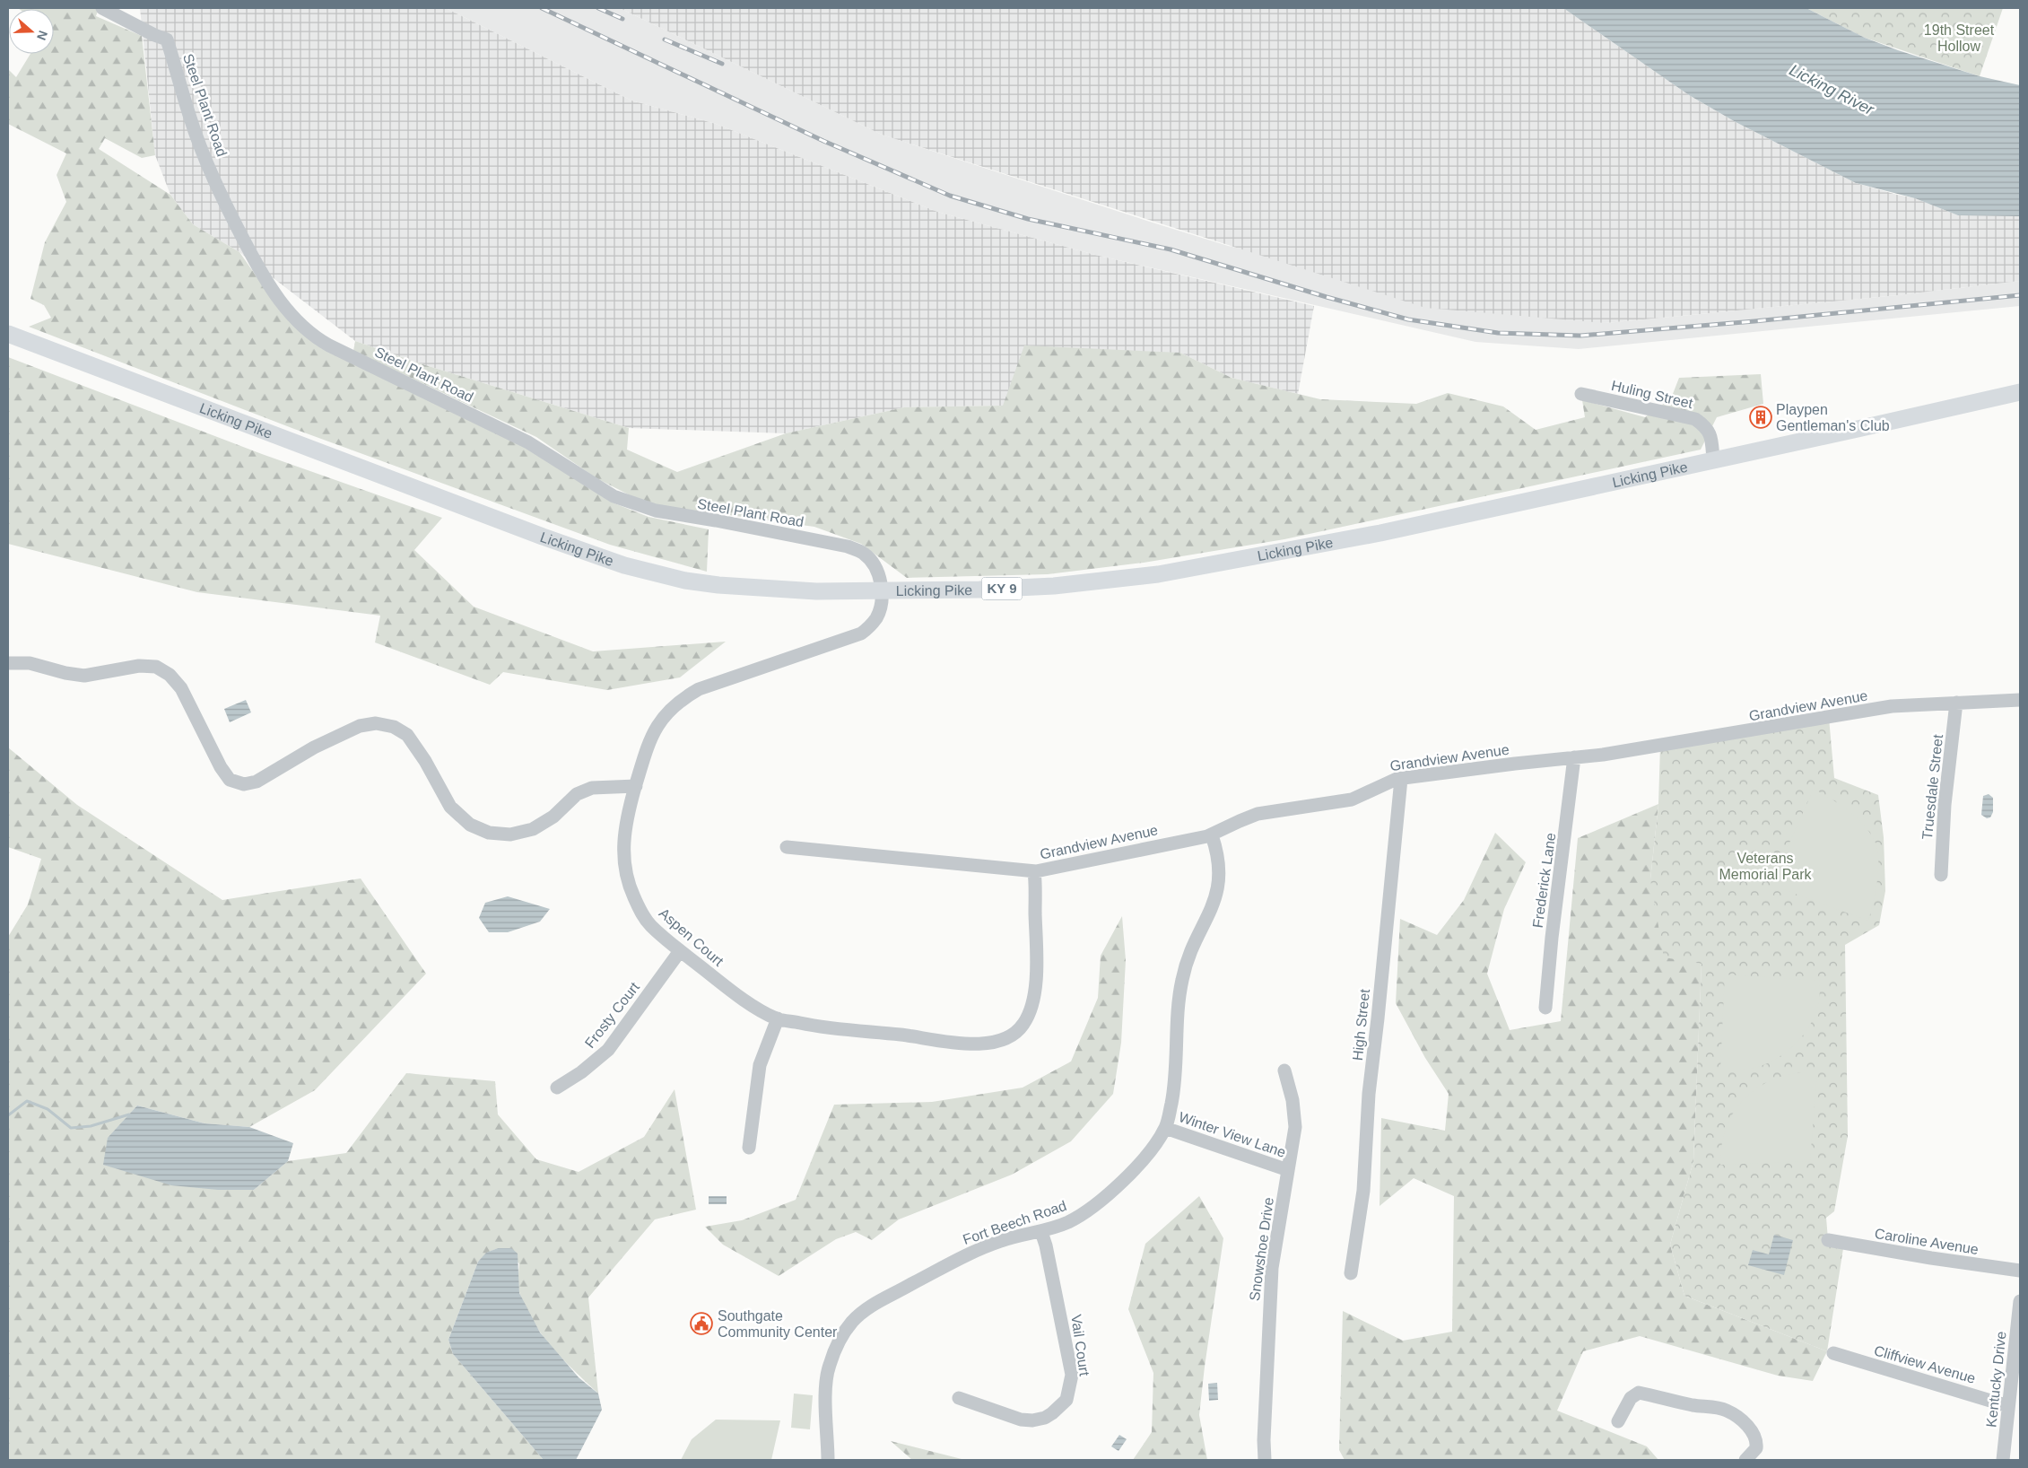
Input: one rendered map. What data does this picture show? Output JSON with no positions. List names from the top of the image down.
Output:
{
  "streets": {
    "main road": ["Licking Pike", "KY 9"],
    "street": [
      "Steel Plant Road",
      "Huling Street",
      "Grandview Avenue",
      "Truesdale Street",
      "Frederick Lane",
      "Aspen Court",
      "Frosty Court",
      "High Street",
      "Winter View Lane",
      "Fort Beech Road",
      "Caroline Avenue",
      "Snowshoe Drive",
      "Vail Court",
      "Cliffview Avenue",
      "Kentucky Drive"
    ]
  },
  "crossings": [
    ["Steel Plant Road", "Licking Pike"],
    ["Steel Plant Road", "Aspen Court"],
    ["Huling Street", "Licking Pike"],
    ["Licking Pike", "Aspen Court"],
    ["Grandview Avenue", "Truesdale Street"],
    ["Grandview Avenue", "Frederick Lane"],
    ["Grandview Avenue", "Aspen Court"],
    ["Grandview Avenue", "High Street"],
    ["Grandview Avenue", "Fort Beech Road"],
    ["Aspen Court", "Frosty Court"],
    ["Winter View Lane", "Fort Beech Road"],
    ["Winter View Lane", "Snowshoe Drive"],
    ["Fort Beech Road", "Vail Court"],
    ["Cliffview Avenue", "Kentucky Drive"]
  ],
  "water": ["Licking River"],
  "parks": ["19th Street Hollow", "Veterans Memorial Park"],
  "places": {
    "building": ["Playpen Gentleman's Club"],
    "public building": ["Southgate Community Center"]
  },
  "north": "right"
}
